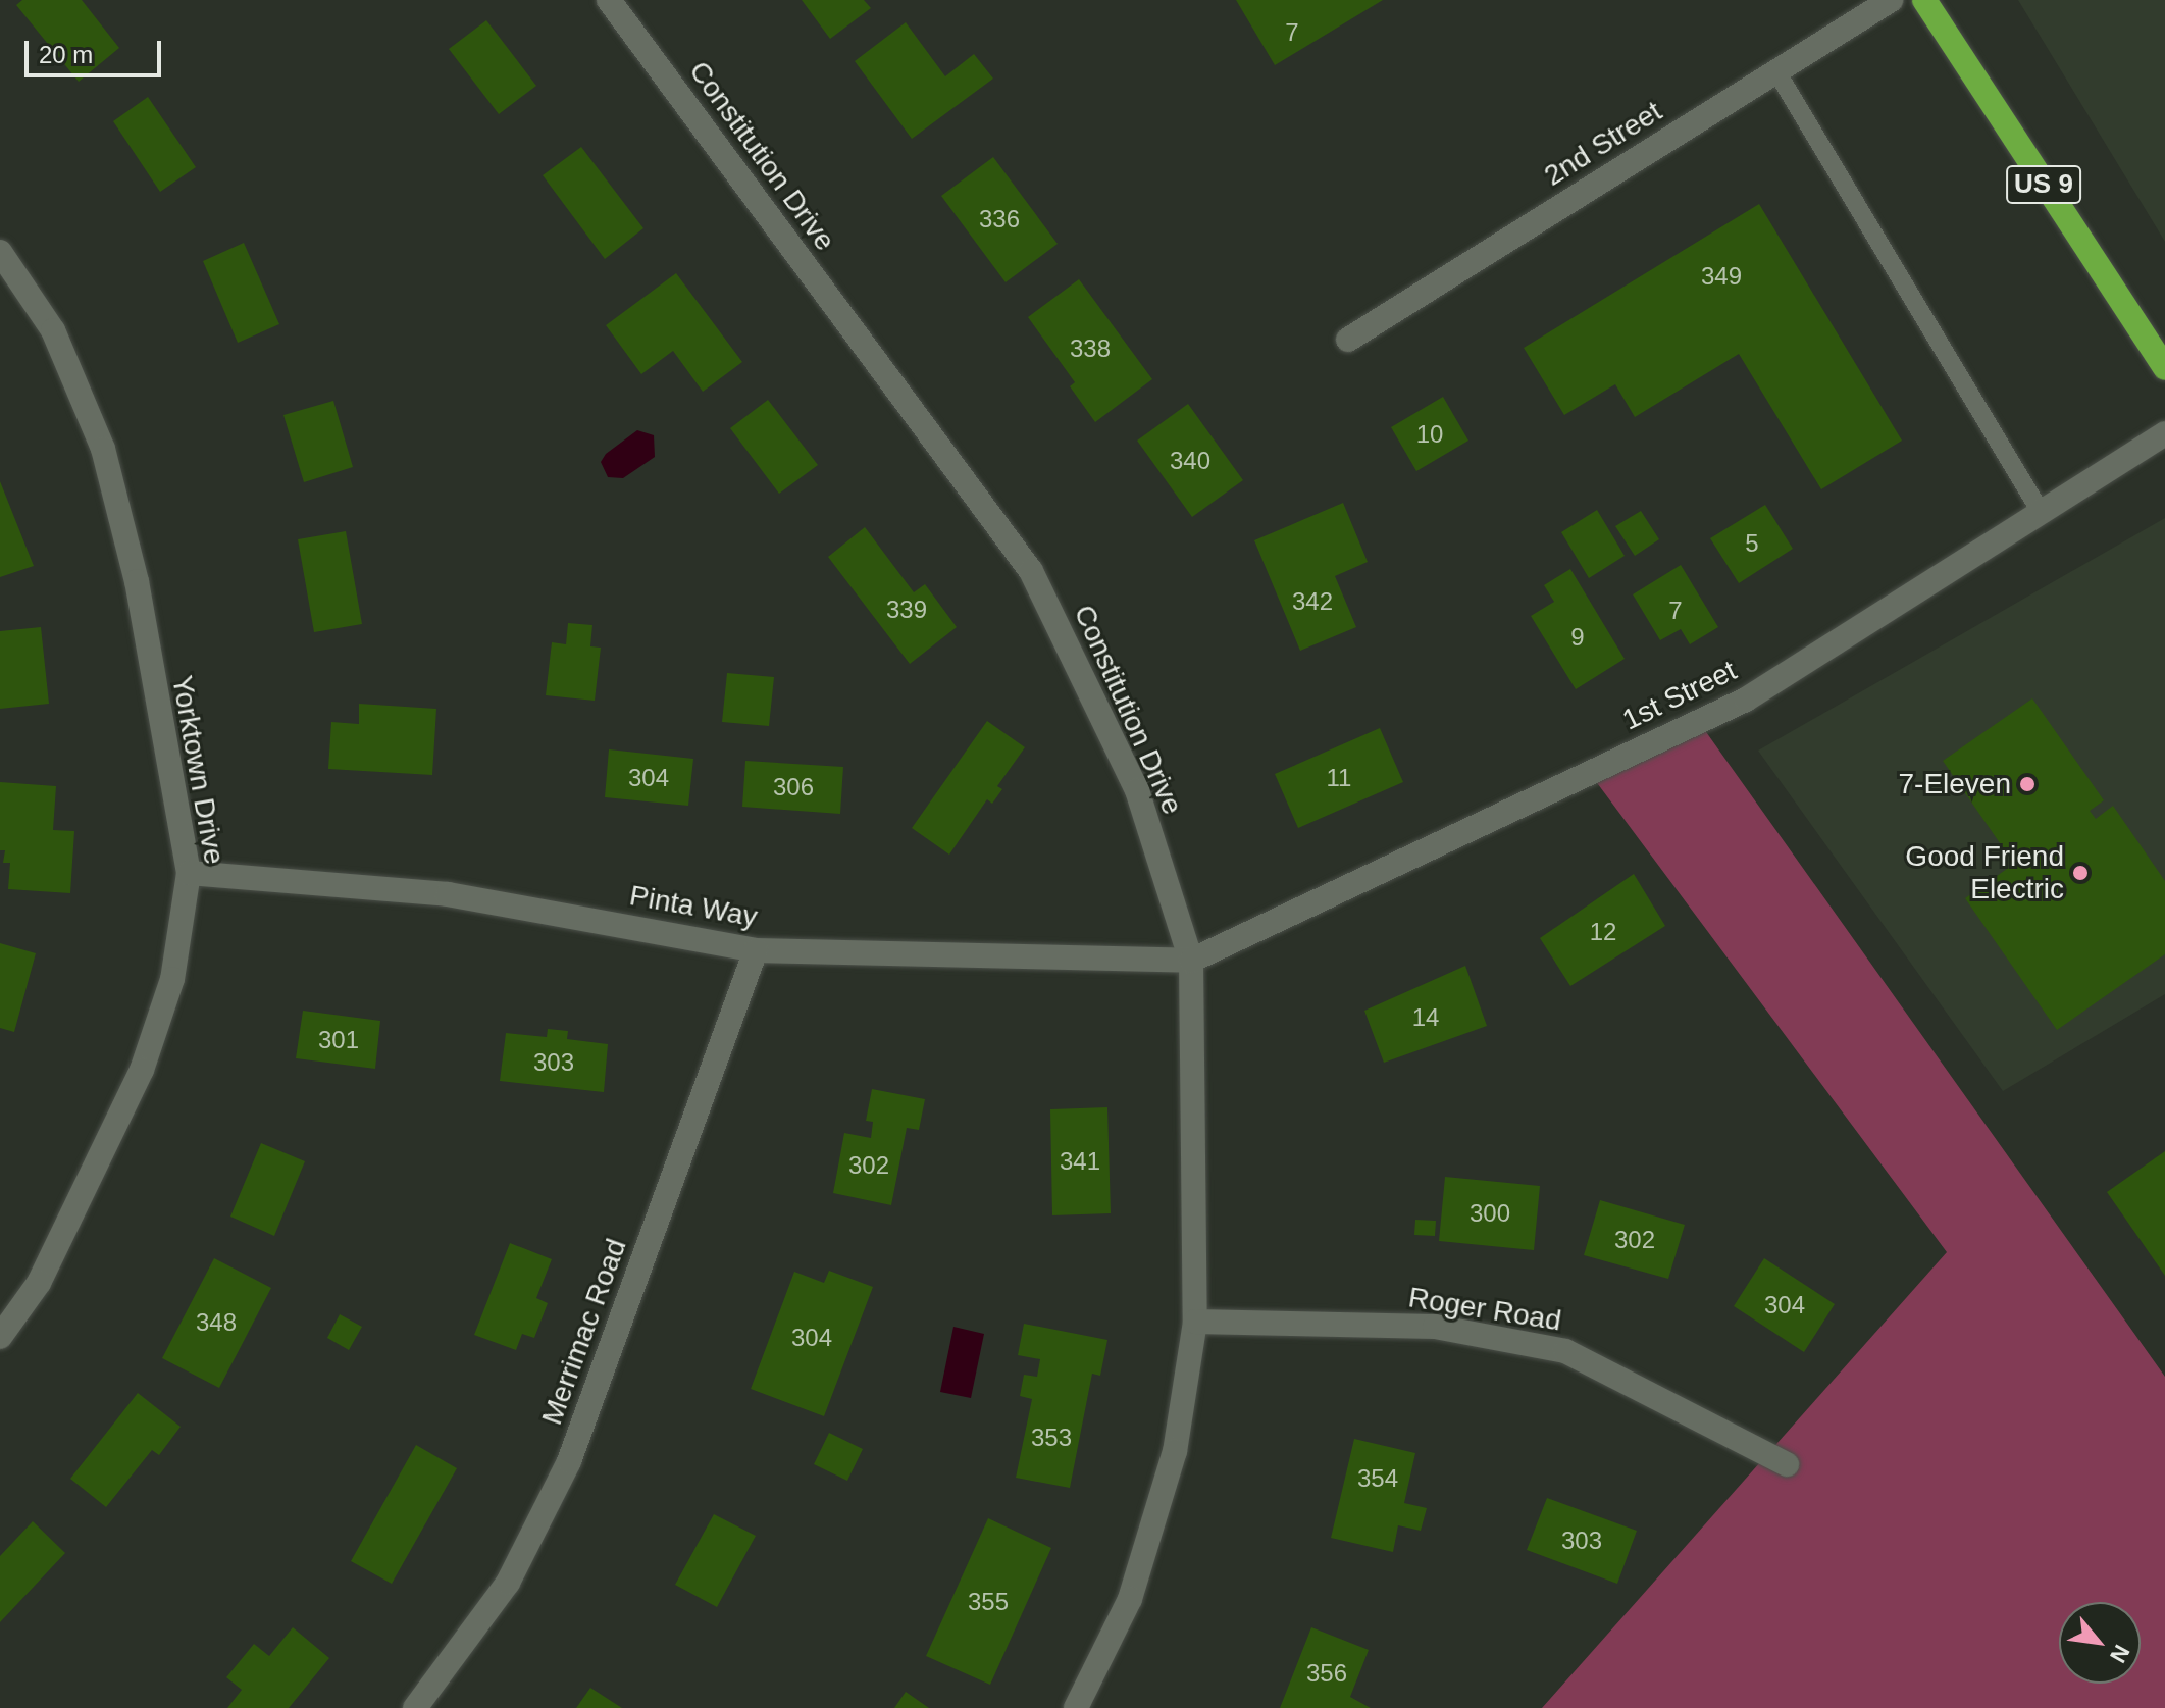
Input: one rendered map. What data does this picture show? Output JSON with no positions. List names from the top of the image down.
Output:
{
  "streets": {
    "highway": ["US 9"],
    "street": [
      "2nd Street",
      "Constitution Drive",
      "1st Street",
      "Yorktown Drive",
      "Pinta Way",
      "Roger Road",
      "Merrimac Road"
    ]
  },
  "crossings": [
    ["Constitution Drive", "1st Street"],
    ["Constitution Drive", "Pinta Way"],
    ["Constitution Drive", "Roger Road"],
    ["1st Street", "Pinta Way"],
    ["Yorktown Drive", "Pinta Way"],
    ["Pinta Way", "Merrimac Road"]
  ],
  "places": ["7-Eleven", "Good Friend Electric"],
  "house_numbers": [
    "7",
    "336",
    "349",
    "338",
    "10",
    "340",
    "5",
    "342",
    "339",
    "7",
    "9",
    "304",
    "11",
    "306",
    "12",
    "14",
    "301",
    "303",
    "341",
    "302",
    "300",
    "302",
    "304",
    "348",
    "304",
    "353",
    "354",
    "303",
    "355",
    "356"
  ],
  "scale_bar": "20 m",
  "north": "bottom right"
}
